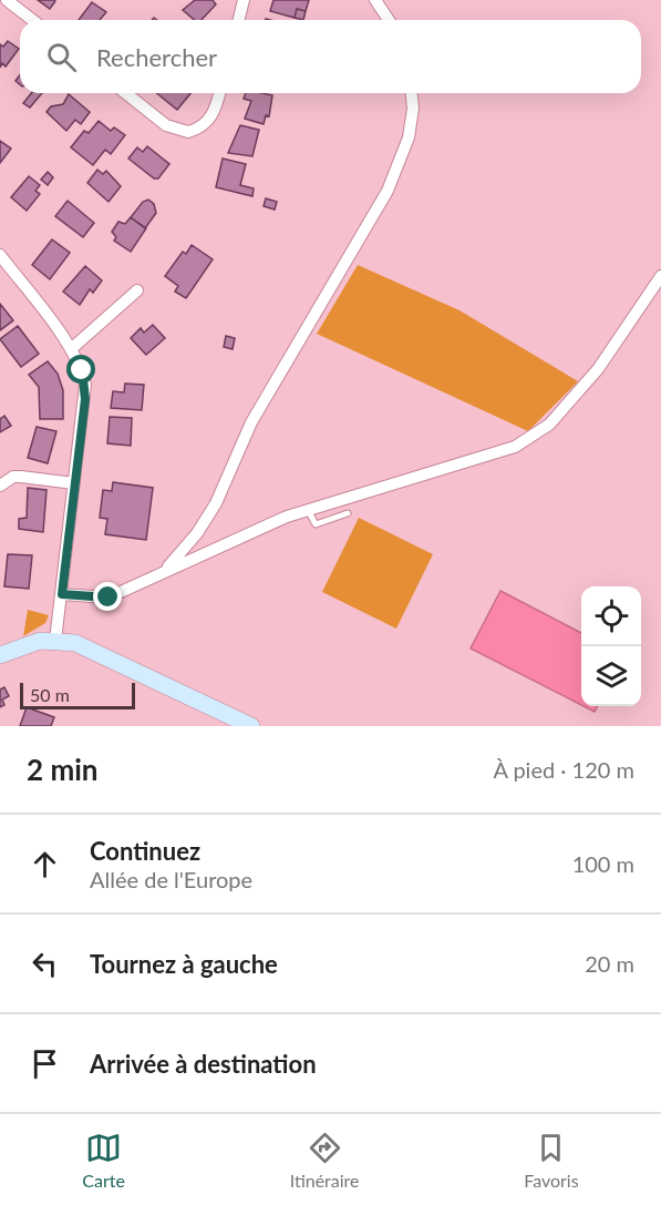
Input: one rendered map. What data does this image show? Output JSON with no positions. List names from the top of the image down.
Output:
{
  "scale_bar": "50 m",
  "page": {
    "search": "Rechercher",
    "scale": "50 m",
    "heading": ["2 min", "À pied · 120 m"],
    "list": [
      ["Continuez", "Allée de l'Europe", "100 m"],
      ["Tournez à gauche", "20 m"],
      "Arrivée à destination"
    ],
    "nav": ["Carte", "Itinéraire", "Favoris"]
  }
}
